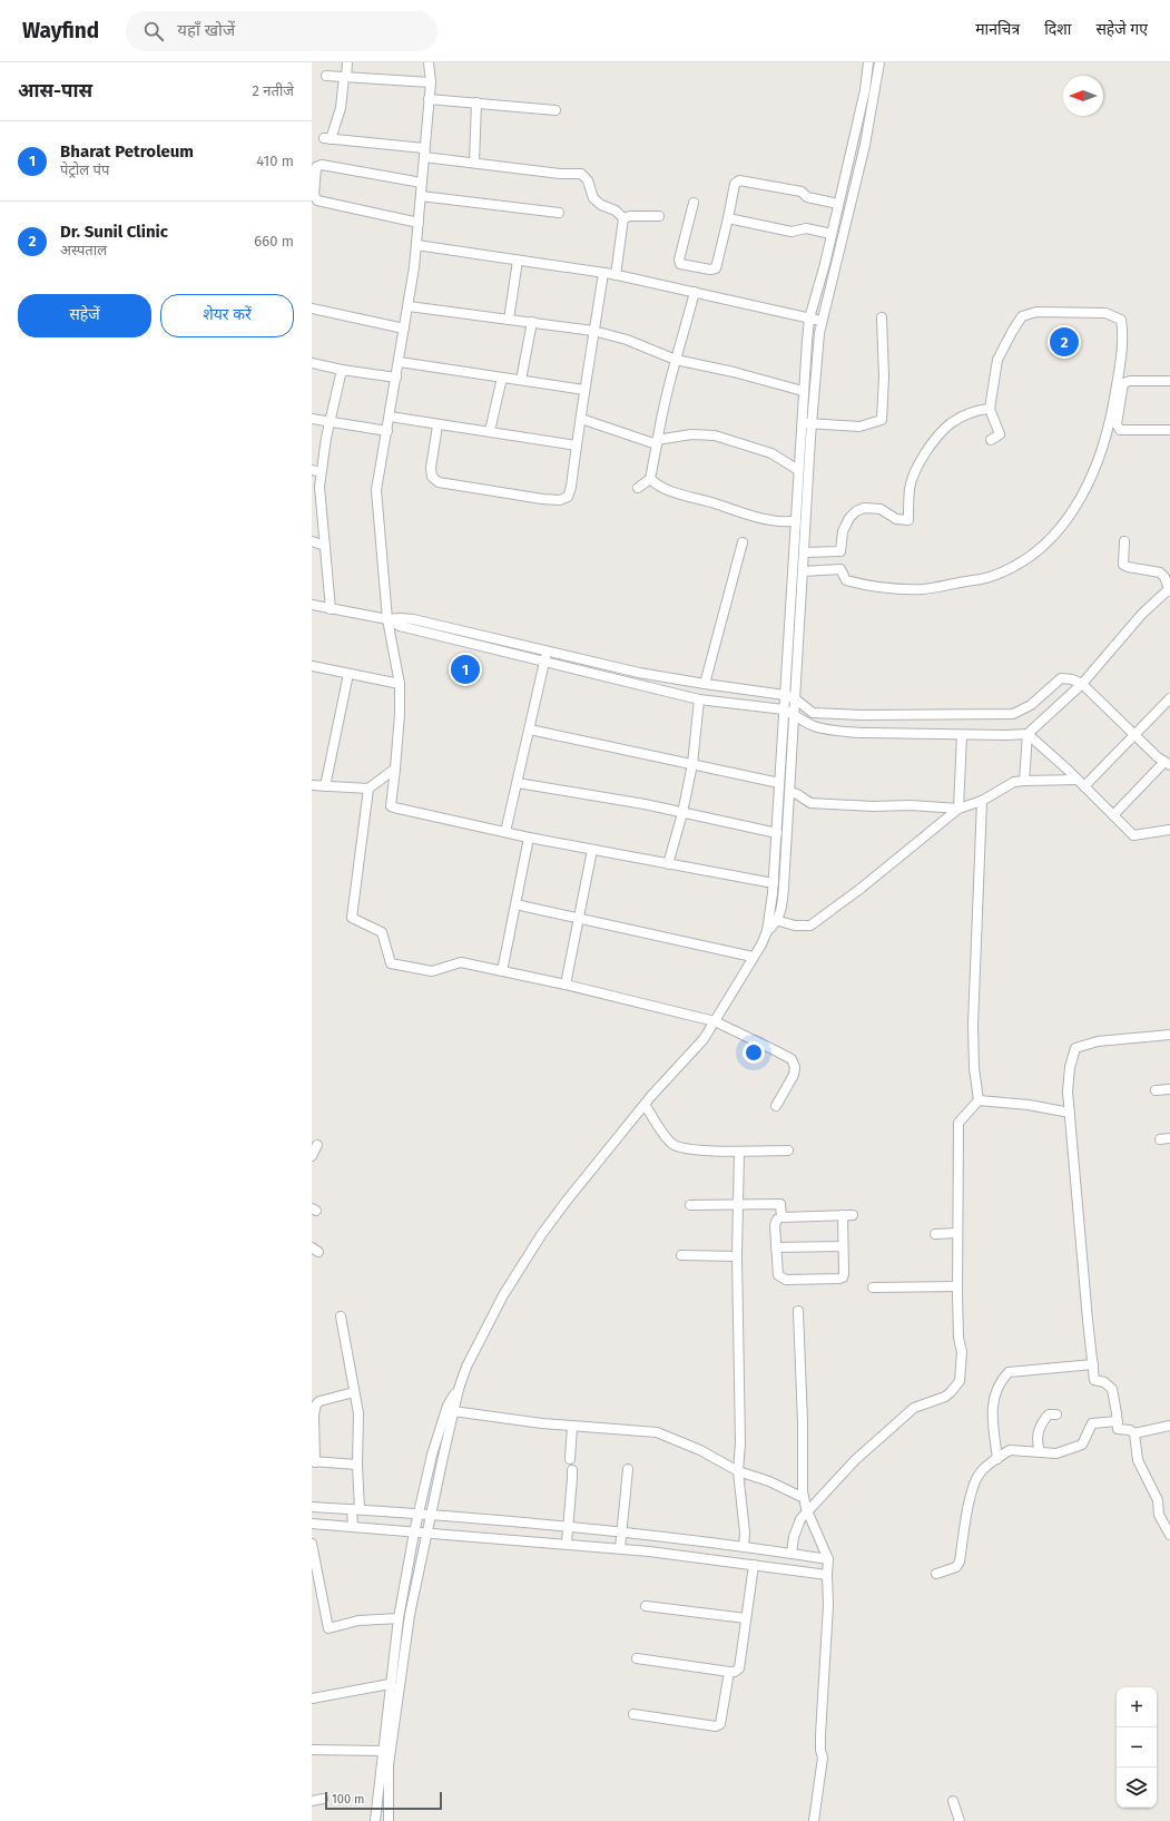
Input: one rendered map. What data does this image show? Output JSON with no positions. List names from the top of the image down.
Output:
{
  "scale_bar": "100 m",
  "north": "left",
  "page": {
    "header": "Wayfind",
    "search": "यहाँ खोजें",
    "nav": ["मानचित्र", "दिशा", "सहेजे गए"],
    "heading": ["आस-पास", "2 नतीजे"],
    "list": [
      {
        "mark": "1",
        "name": "Bharat Petroleum",
        "note": "पेट्रोल पंप",
        "value": "410 m"
      },
      {
        "mark": "2",
        "name": "Dr. Sunil Clinic",
        "note": "अस्पताल",
        "value": "660 m"
      }
    ],
    "buttons": ["सहेजें", "शेयर करें"],
    "pins": ["2", "1"],
    "map_buttons": ["+", "−"],
    "scale": "100 m"
  }
}
